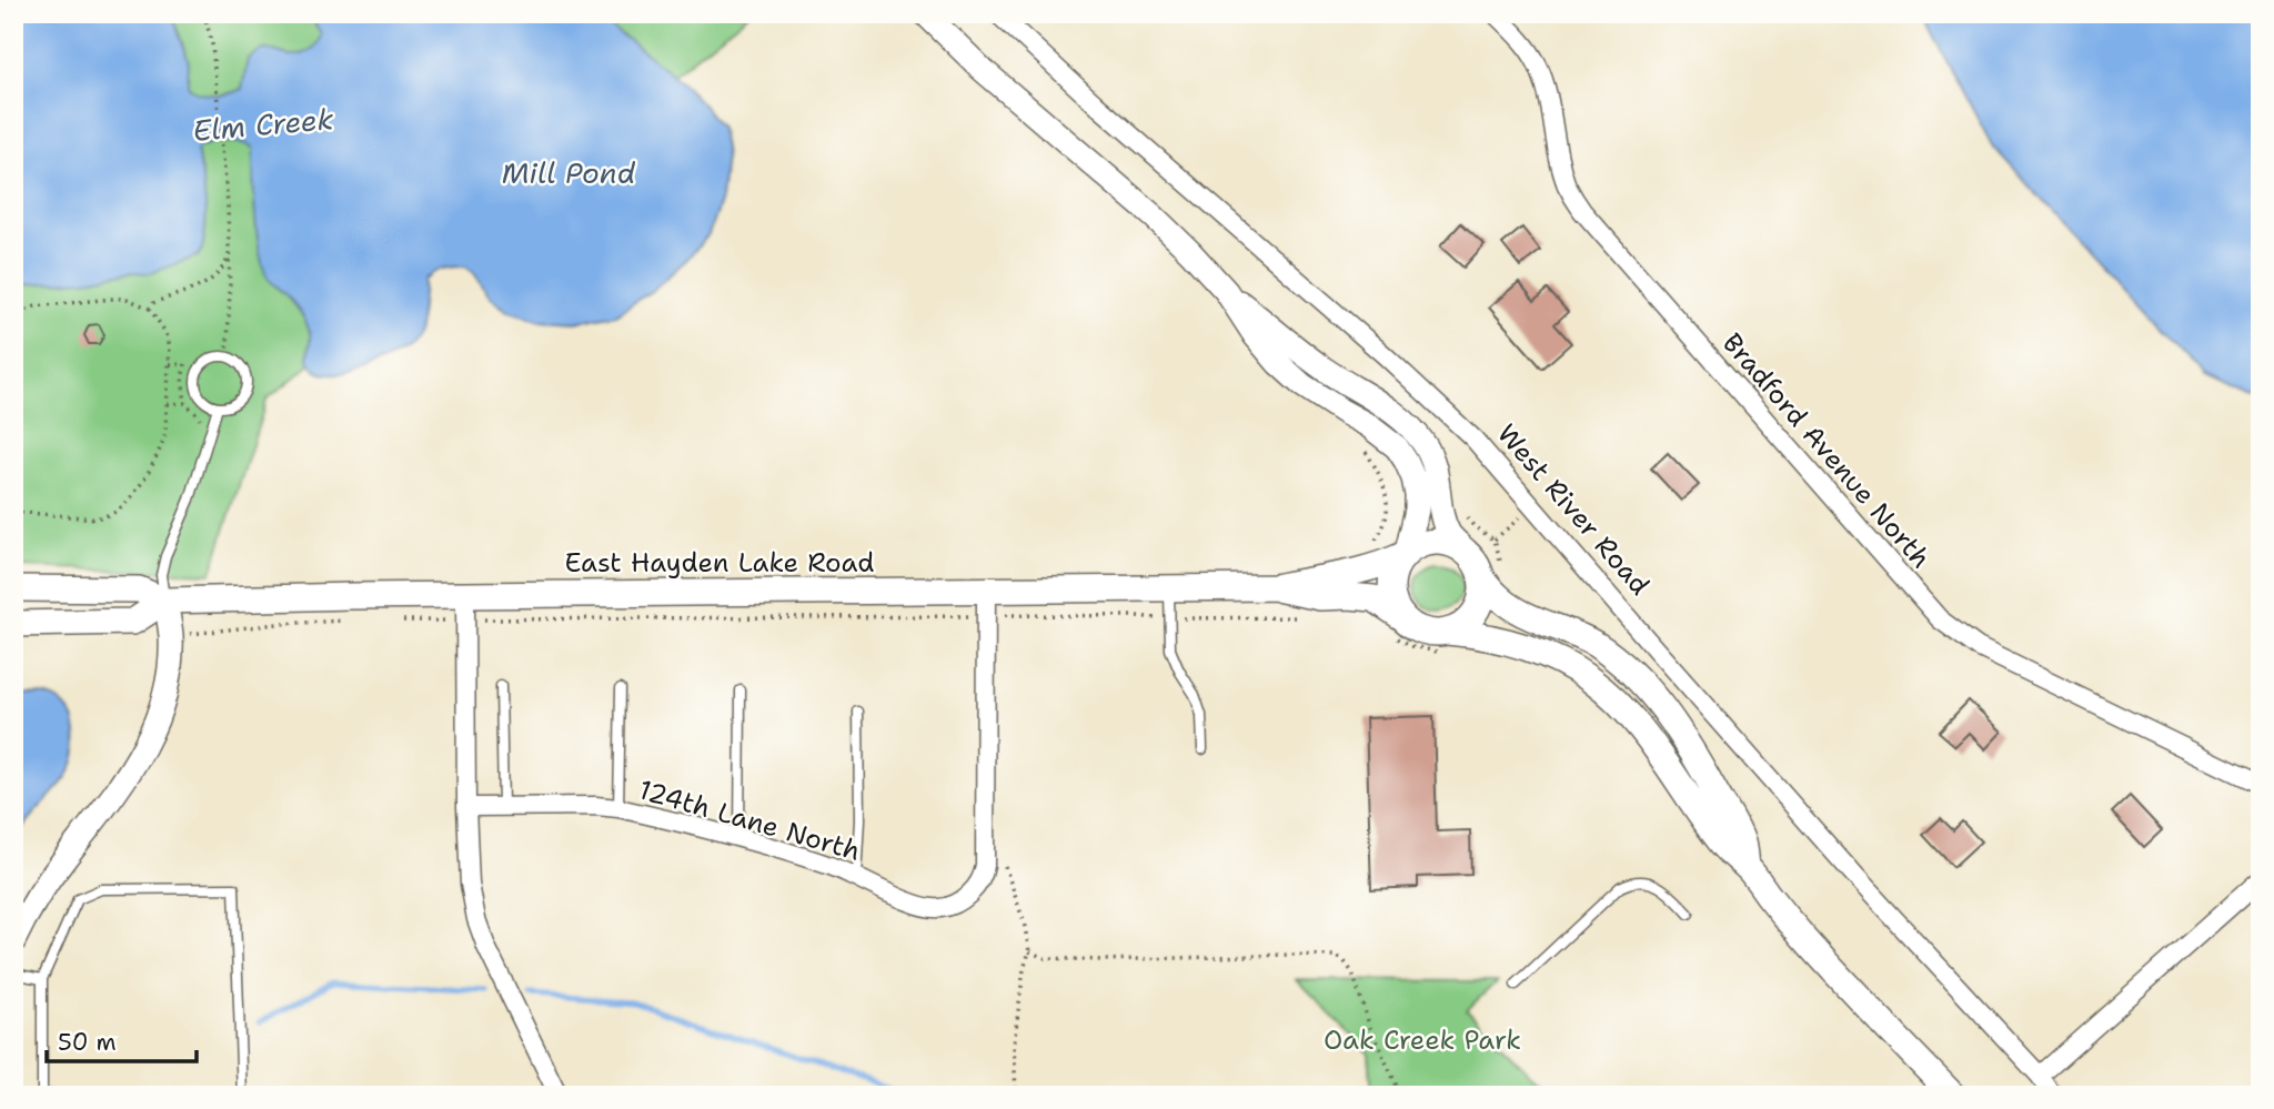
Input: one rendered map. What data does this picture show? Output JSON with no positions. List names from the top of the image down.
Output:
{
  "streets": {
    "main road": ["East Hayden Lake Road"],
    "street": ["Bradford Avenue North", "West River Road", "124th Lane North"]
  },
  "water": ["Elm Creek", "Mill Pond"],
  "parks": ["Oak Creek Park"],
  "scale_bar": "50 m"
}
